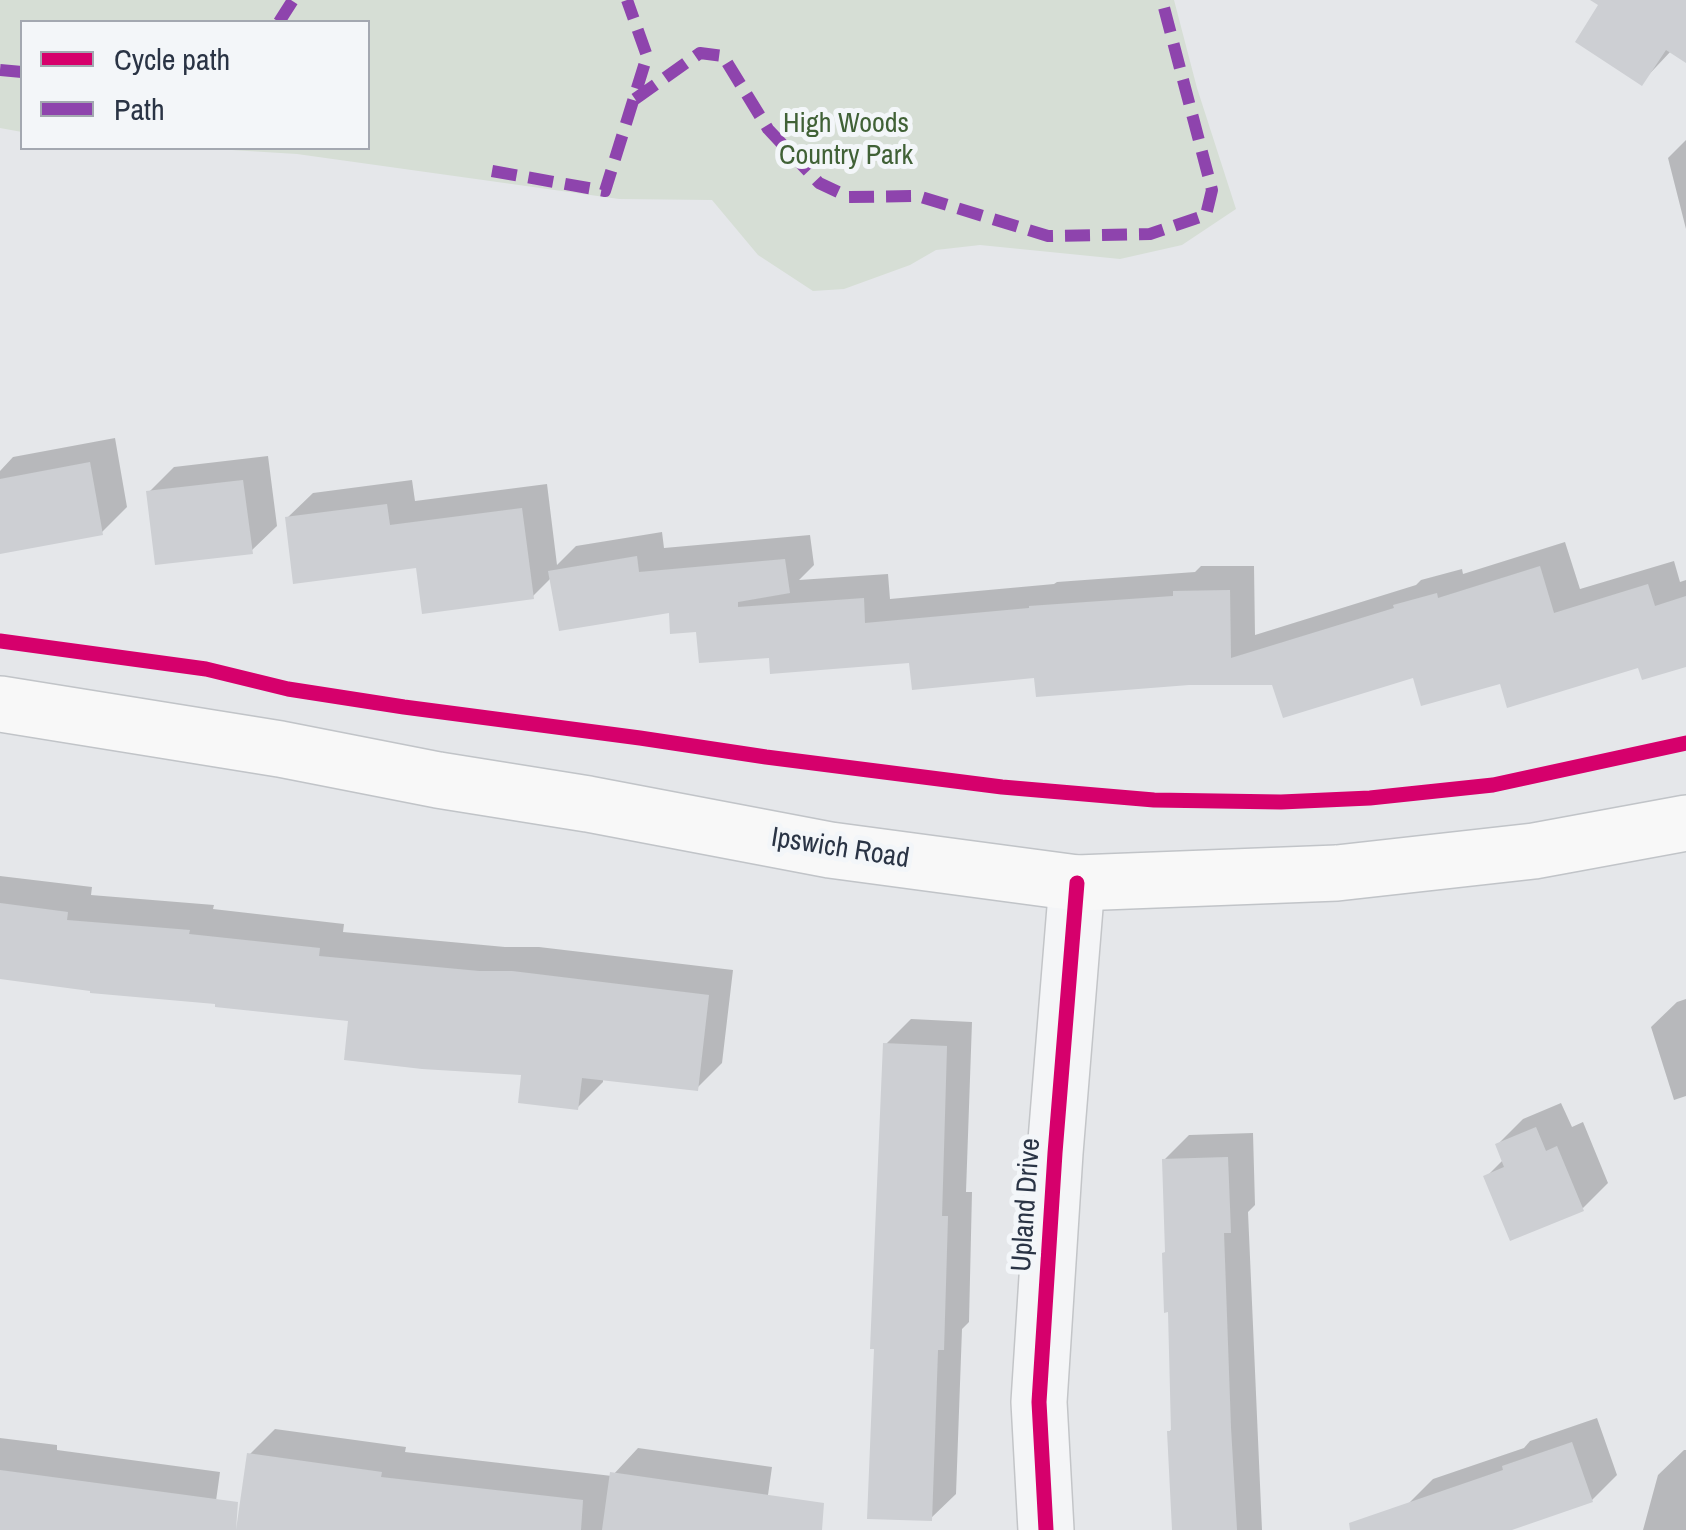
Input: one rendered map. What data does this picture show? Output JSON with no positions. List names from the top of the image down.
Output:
{
  "streets": {
    "main road": ["Ipswich Road"],
    "street": ["Upland Drive"]
  },
  "crossings": [
    ["Ipswich Road", "Upland Drive"]
  ],
  "parks": ["High Woods Country Park"],
  "legend": ["Cycle path", "Path"]
}
